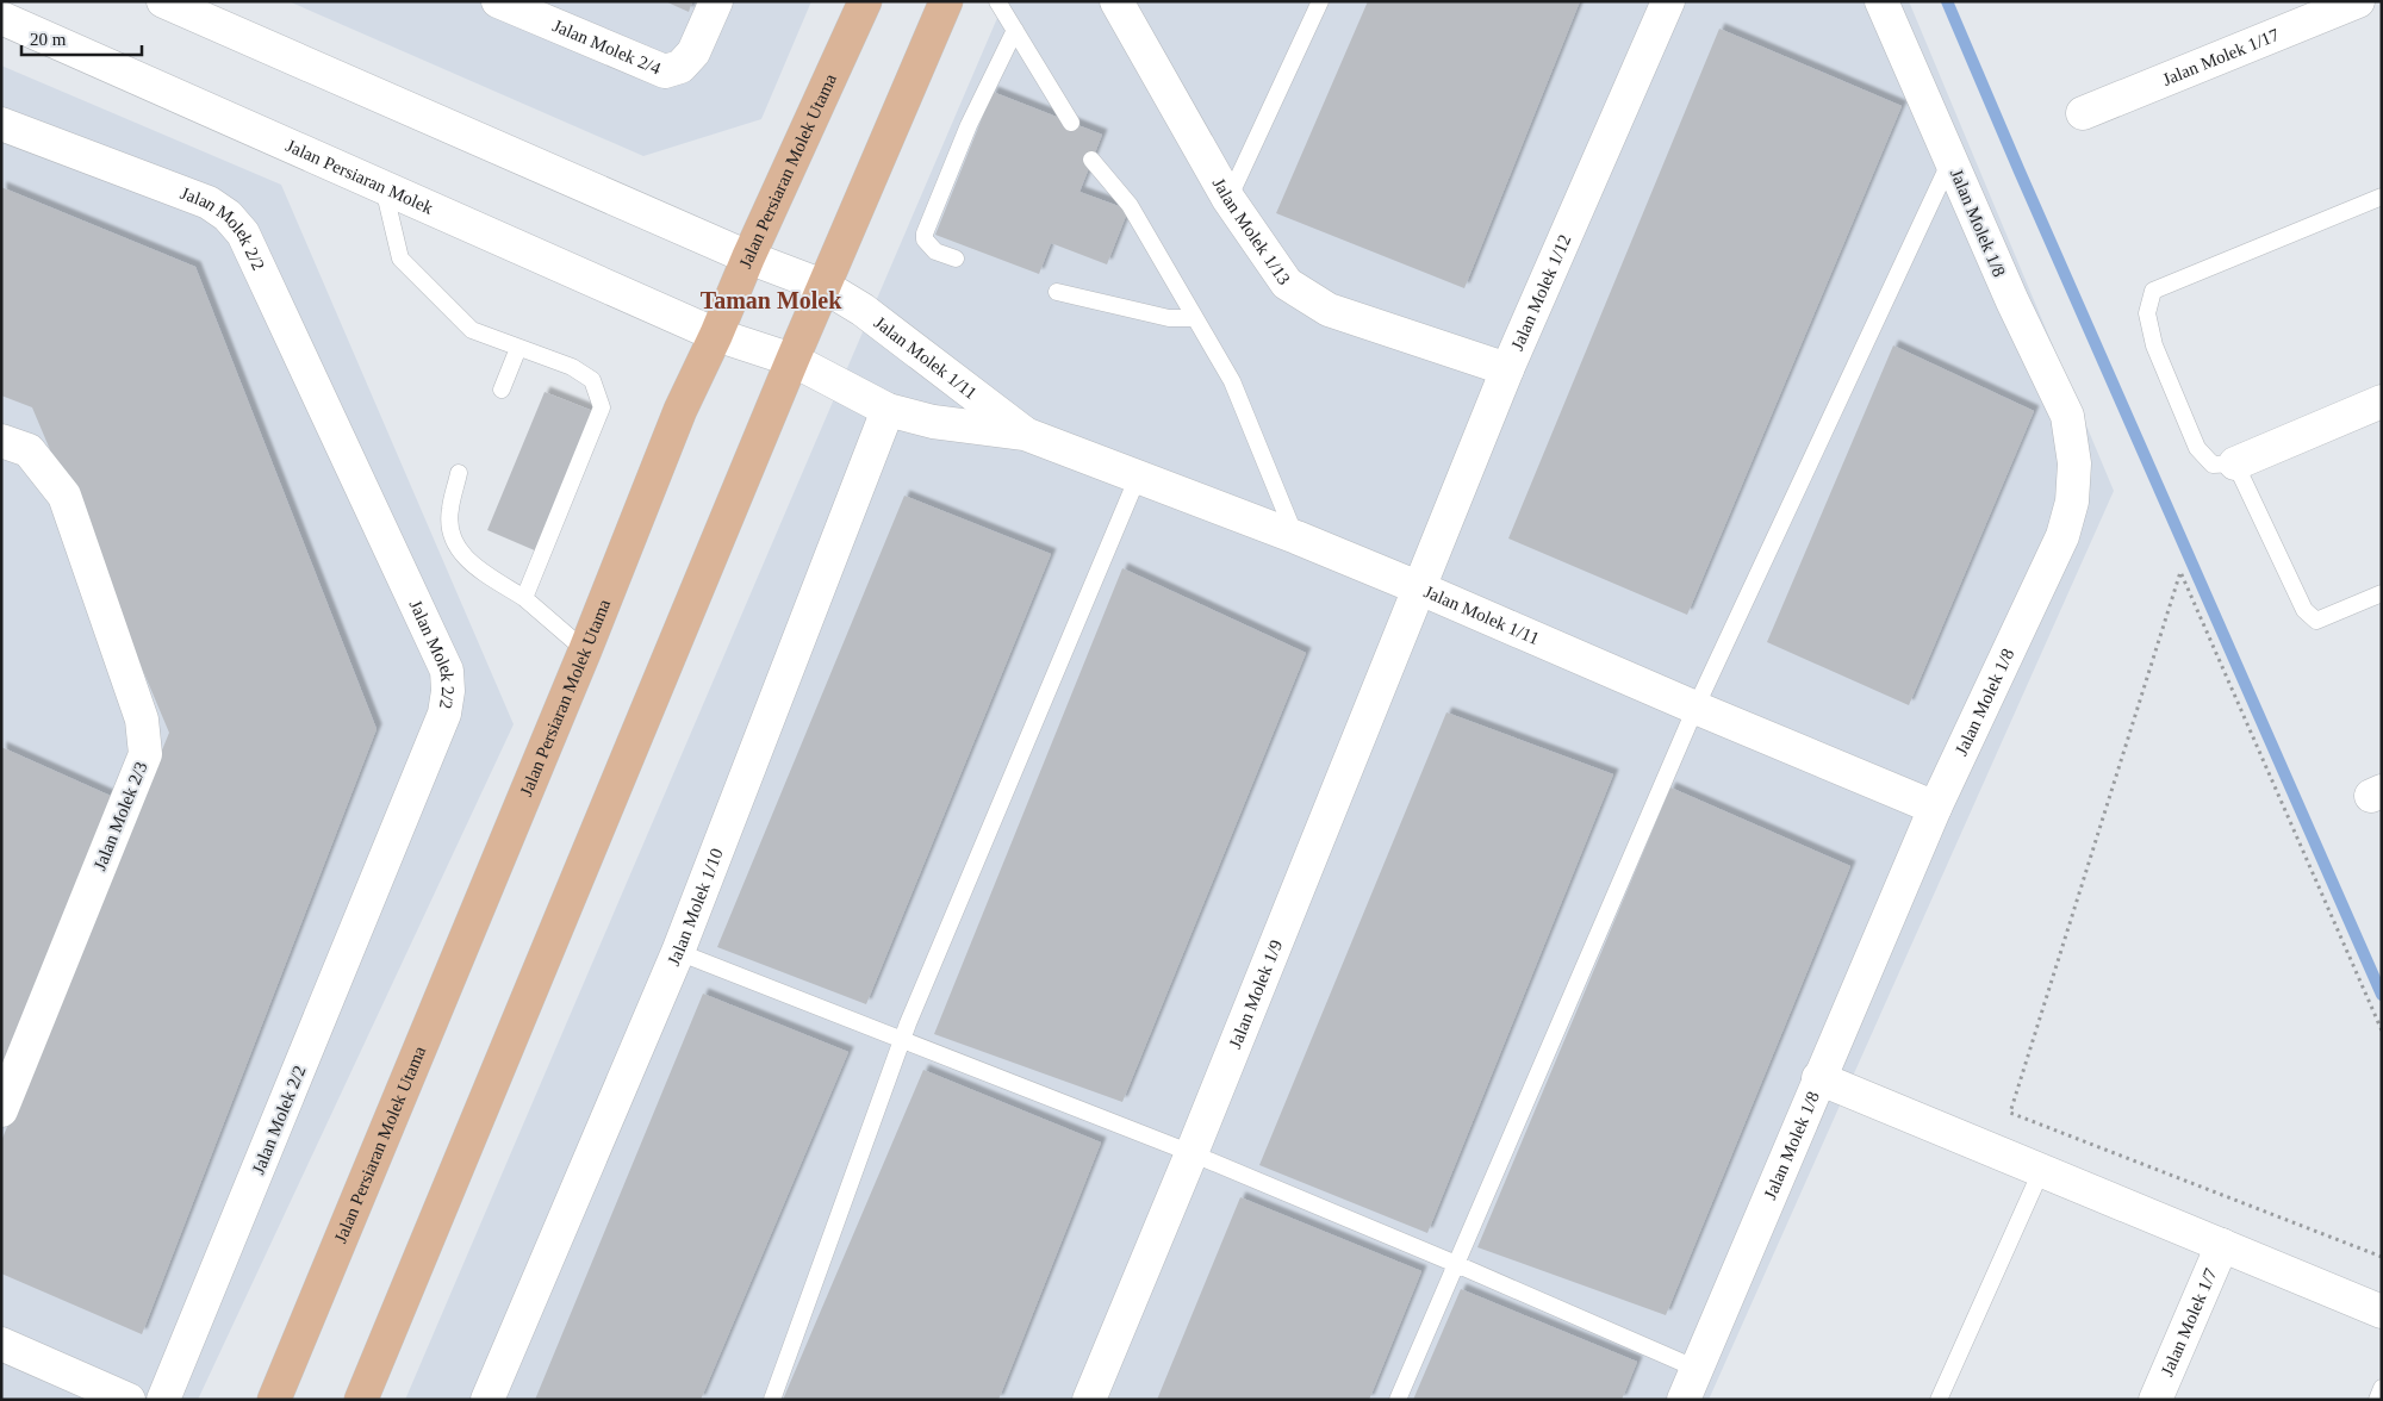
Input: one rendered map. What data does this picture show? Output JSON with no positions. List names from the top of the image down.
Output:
{
  "streets": {
    "main road": ["Jalan Persiaran Molek Utama"],
    "street": [
      "Jalan Molek 2/4",
      "Jalan Molek 1/17",
      "Jalan Persiaran Molek",
      "Jalan Molek 1/8",
      "Jalan Molek 1/13",
      "Jalan Molek 2/2",
      "Jalan Molek 1/12",
      "Jalan Molek 1/11",
      "Jalan Molek 2/3",
      "Jalan Molek 1/10",
      "Jalan Molek 1/9",
      "Jalan Molek 1/7"
    ]
  },
  "crossings": [
    ["Jalan Persiaran Molek Utama", "Jalan Persiaran Molek"],
    ["Jalan Persiaran Molek Utama", "Jalan Molek 1/11"],
    ["Jalan Persiaran Molek", "Jalan Molek 1/11"],
    ["Jalan Molek 1/8", "Jalan Molek 1/11"],
    ["Jalan Molek 1/13", "Jalan Molek 1/12"],
    ["Jalan Molek 1/12", "Jalan Molek 1/11"],
    ["Jalan Molek 1/12", "Jalan Molek 1/9"],
    ["Jalan Molek 1/11", "Jalan Molek 1/10"],
    ["Jalan Molek 1/11", "Jalan Molek 1/9"]
  ],
  "districts": ["Taman Molek"],
  "scale_bar": "20 m"
}
